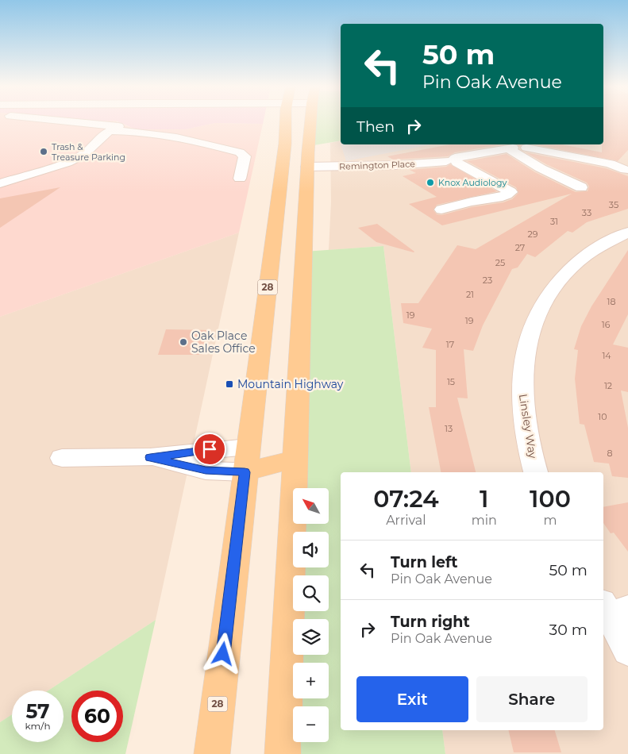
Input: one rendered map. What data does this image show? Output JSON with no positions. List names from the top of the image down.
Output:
{
  "streets": {
    "main road": ["28"],
    "street": ["Remington Place", "Linsley Way"]
  },
  "places": {
    "other": ["Trash & Treasure Parking", "Knox Audiology", "Oak Place Sales Office"],
    "transit": ["Mountain Highway"]
  },
  "house_numbers": [
    "35",
    "33",
    "31",
    "29",
    "27",
    "25",
    "23",
    "21",
    "18",
    "19",
    "19",
    "16",
    "17",
    "14",
    "15",
    "12",
    "10",
    "13",
    "8"
  ],
  "north": "top left",
  "page": {
    "turn": ["50 m", "Pin Oak Avenue"],
    "then": "Then",
    "eta": [
      "07:24",
      "Arrival",
      "1",
      "min",
      "100",
      "m"
    ],
    "map_buttons": ["+", "−"],
    "list": [
      {
        "name": "Turn left",
        "note": "Pin Oak Avenue",
        "value": "50 m"
      },
      {
        "name": "Turn right",
        "note": "Pin Oak Avenue",
        "value": "30 m"
      }
    ],
    "buttons": ["Exit", "Share"],
    "speed": "57 km/h",
    "limit": "60"
  }
}
